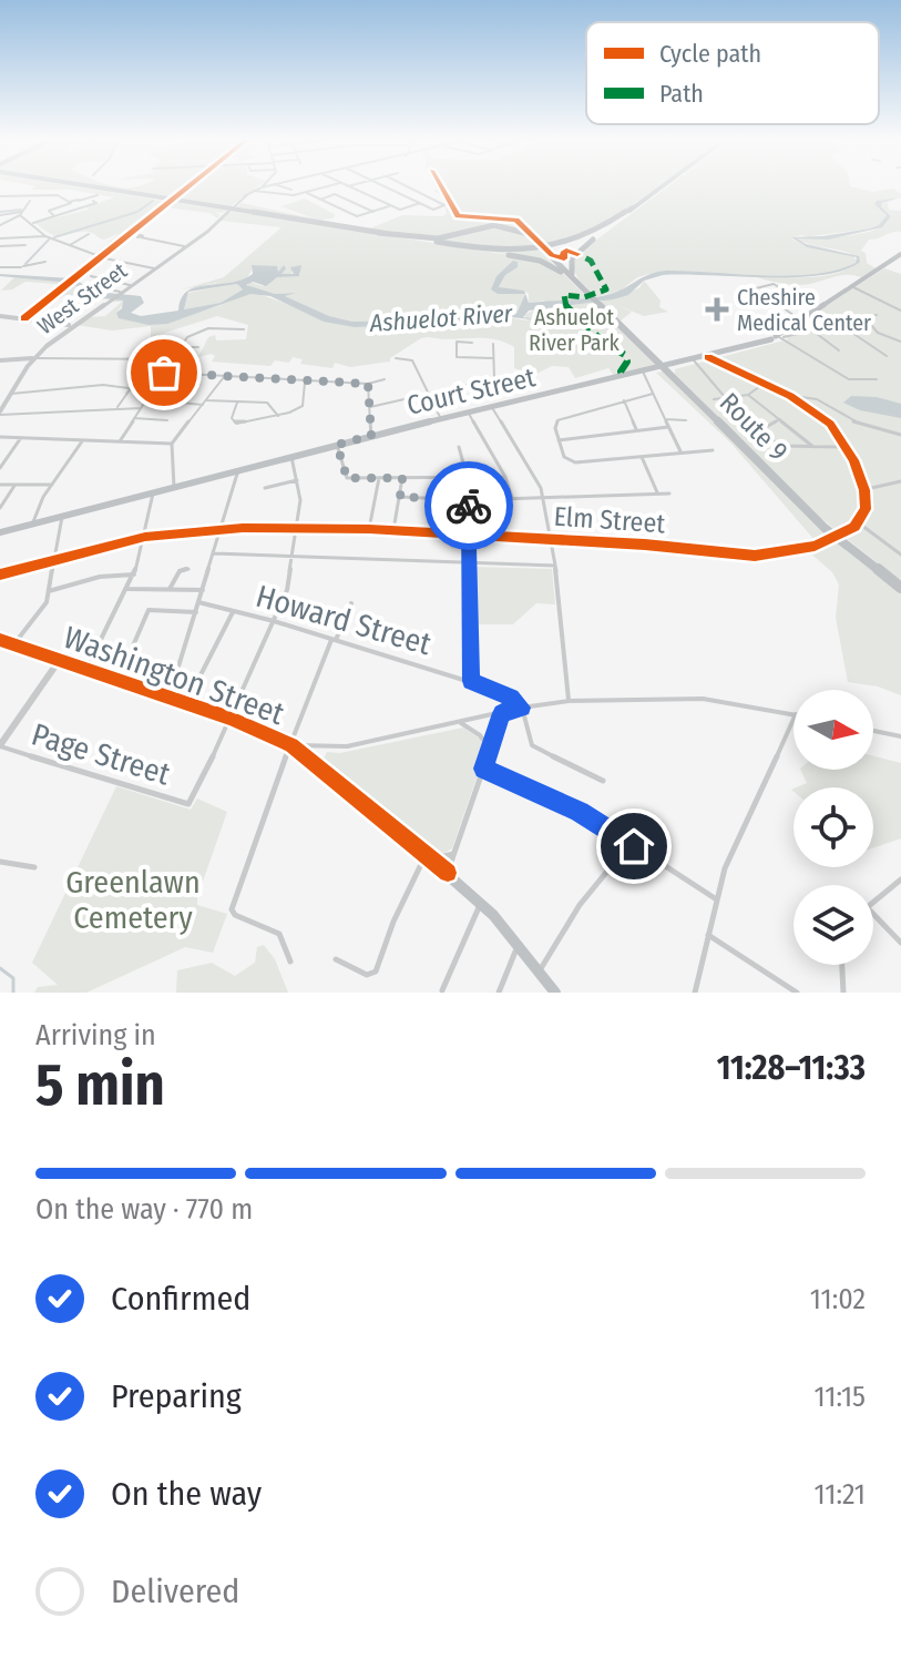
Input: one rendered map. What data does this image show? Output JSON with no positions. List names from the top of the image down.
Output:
{
  "streets": {
    "highway": ["Route 9"],
    "main road": ["Court Street", "Washington Street"],
    "street": [
      "West Street",
      "Elm Street",
      "Howard Street",
      "Page Street"
    ]
  },
  "crossings": [
    ["Washington Street", "Page Street"]
  ],
  "water": ["Ashuelot River"],
  "parks": ["Ashuelot River Park", "Greenlawn Cemetery"],
  "places": {
    "health": ["Cheshire Medical Center"]
  },
  "legend": ["Cycle path", "Path"],
  "north": "right",
  "page": {
    "heading": ["5 min", "Arriving in", "11:28–11:33"],
    "bar": "On the way · 770 m",
    "list": [
      ["Confirmed", "11:02"],
      ["Preparing", "11:15"],
      ["On the way", "11:21"],
      "Delivered"
    ]
  }
}
